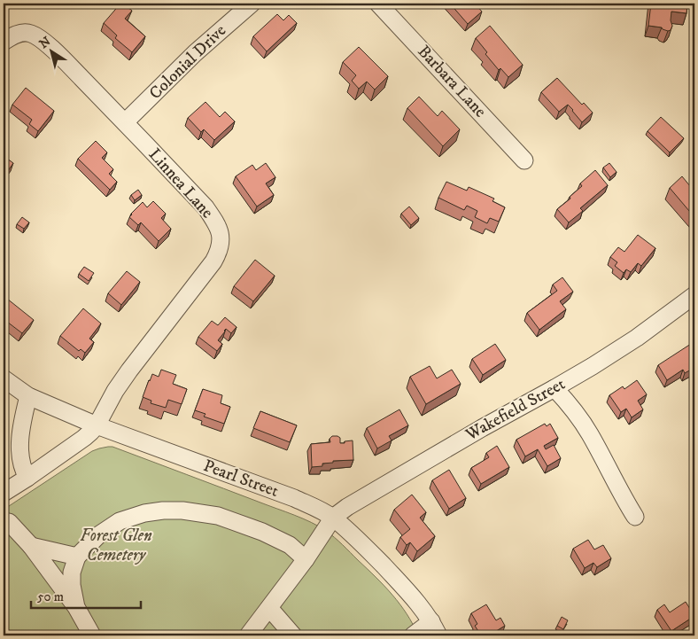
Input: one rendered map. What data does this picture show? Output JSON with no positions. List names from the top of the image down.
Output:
{
  "streets": {
    "street": [
      "Colonial Drive",
      "Barbara Lane",
      "Linnea Lane",
      "Wakefield Street",
      "Pearl Street"
    ]
  },
  "crossings": [
    ["Colonial Drive", "Linnea Lane"],
    ["Linnea Lane", "Pearl Street"],
    ["Wakefield Street", "Pearl Street"]
  ],
  "parks": ["Forest Glen Cemetery"],
  "scale_bar": "50 m",
  "north": "top left"
}
